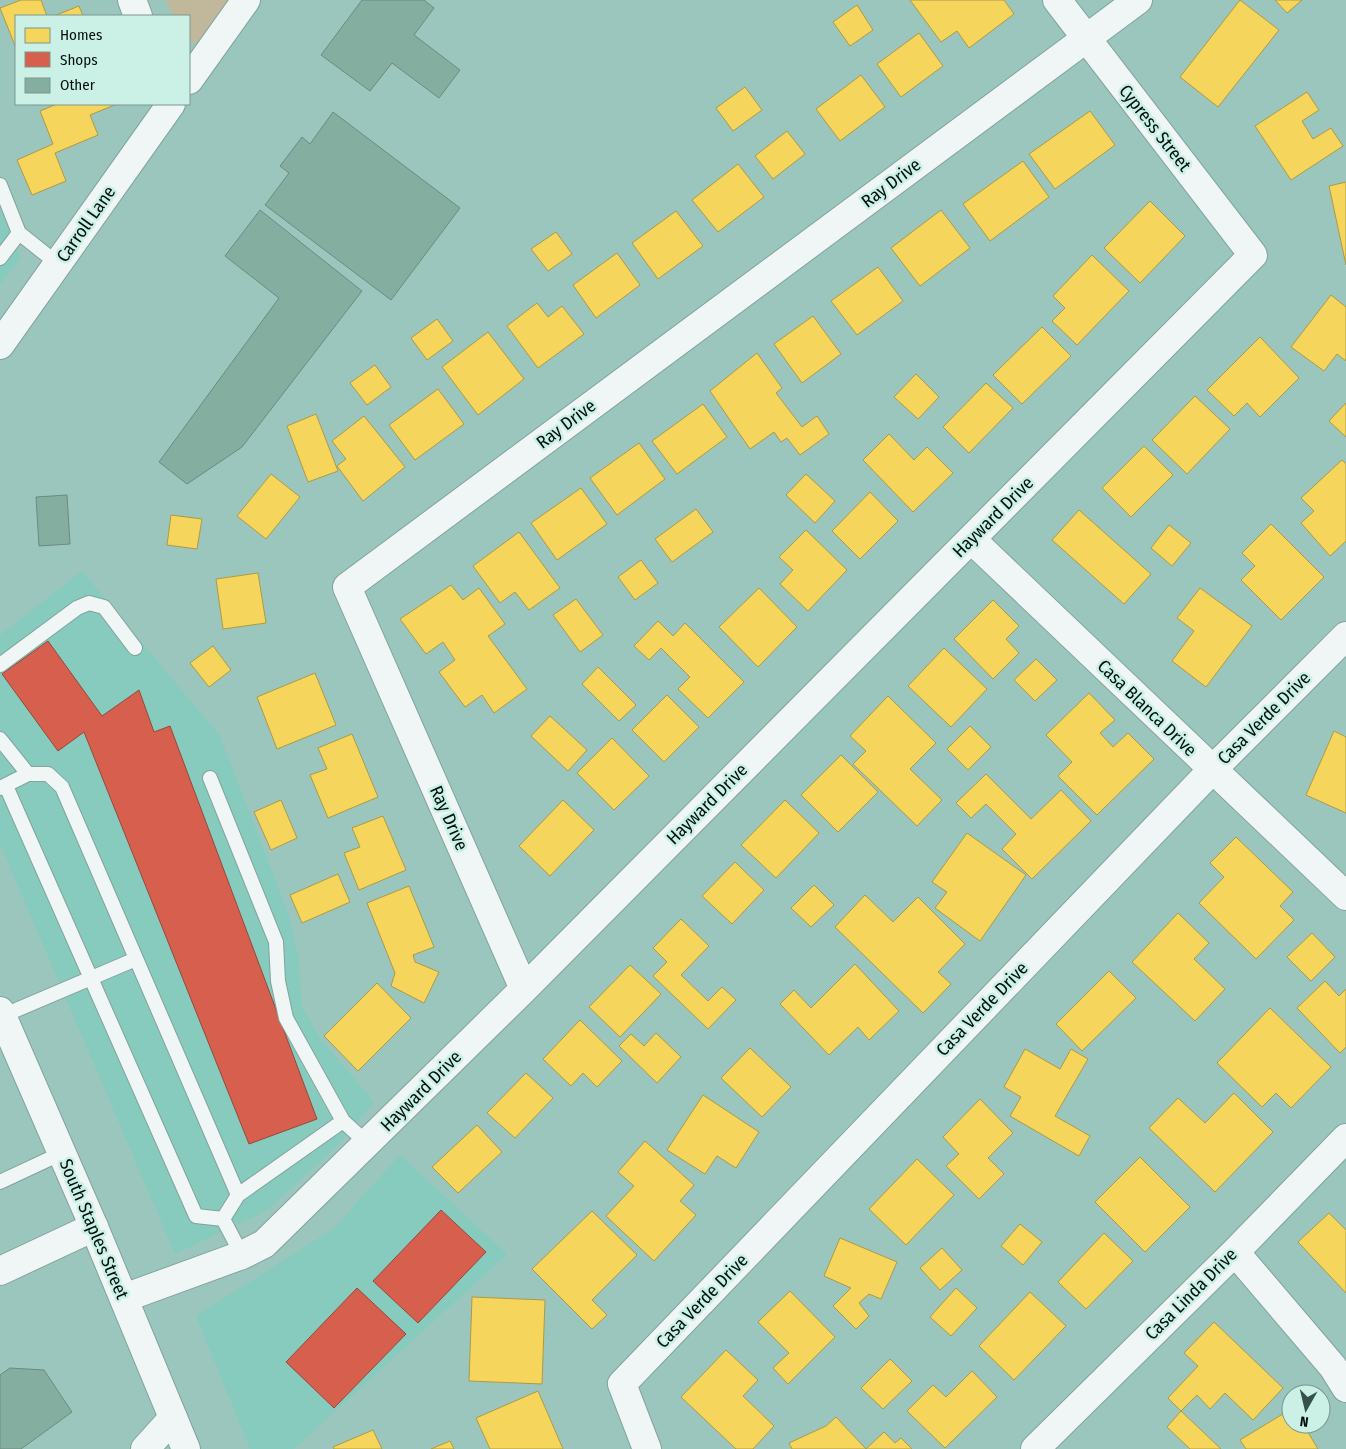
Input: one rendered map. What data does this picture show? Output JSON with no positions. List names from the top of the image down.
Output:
{
  "streets": {
    "street": [
      "Cypress Street",
      "Ray Drive",
      "Carroll Lane",
      "Hayward Drive",
      "Casa Blanca Drive",
      "Casa Verde Drive",
      "South Staples Street",
      "Casa Linda Drive"
    ]
  },
  "crossings": [
    ["Cypress Street", "Ray Drive"],
    ["Cypress Street", "Hayward Drive"],
    ["Ray Drive", "Hayward Drive"],
    ["Hayward Drive", "Casa Blanca Drive"],
    ["Hayward Drive", "South Staples Street"],
    ["Casa Blanca Drive", "Casa Verde Drive"]
  ],
  "legend": ["Homes", "Shops", "Other"],
  "north": "bottom"
}
